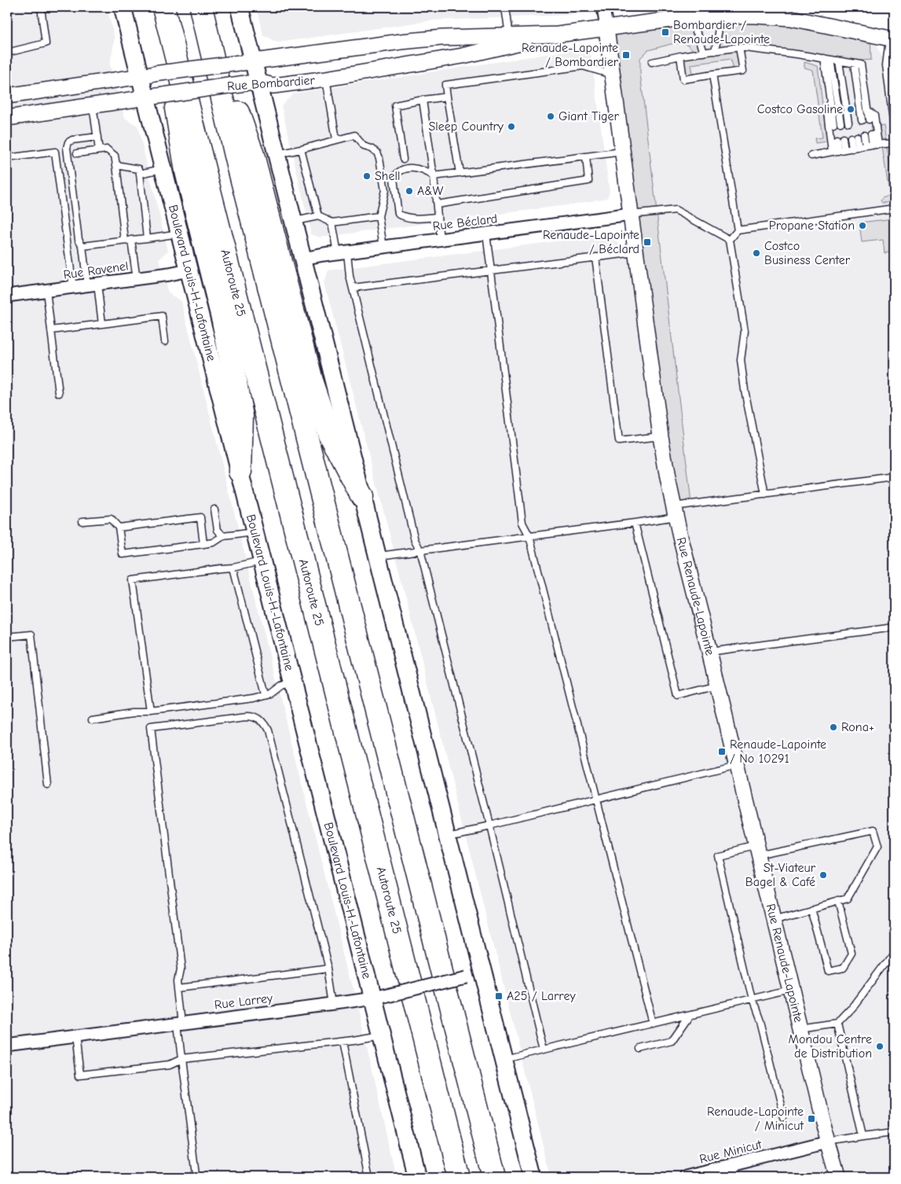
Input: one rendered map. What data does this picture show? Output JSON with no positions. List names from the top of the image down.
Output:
{
  "streets": {
    "highway": ["Autoroute 25"],
    "main road": ["Boulevard Louis-H.-Lafontaine"],
    "street": [
      "Rue Bombardier",
      "Rue Béclard",
      "Rue Ravenel",
      "Rue Renaude-Lapointe",
      "Rue Larrey",
      "Rue Minicut"
    ]
  },
  "crossings": [
    ["Rue Bombardier", "Boulevard Louis-H.-Lafontaine"],
    ["Rue Bombardier", "Rue Renaude-Lapointe"],
    ["Rue Béclard", "Rue Renaude-Lapointe"],
    ["Rue Ravenel", "Boulevard Louis-H.-Lafontaine"],
    ["Boulevard Louis-H.-Lafontaine", "Rue Larrey"],
    ["Rue Renaude-Lapointe", "Rue Minicut"]
  ],
  "places": {
    "transit": [
      "Bombardier / Renaude-Lapointe",
      "Renaude-Lapointe / Bombardier",
      "Renaude-Lapointe / Béclard",
      "Renaude-Lapointe / No 10291",
      "A25 / Larrey",
      "Renaude-Lapointe / Minicut"
    ],
    "other": [
      "Costco Gasoline",
      "Giant Tiger",
      "Sleep Country",
      "Shell",
      "A&W",
      "Propane Station",
      "Costco Business Center",
      "Rona+",
      "St-Viateur Bagel & Café",
      "Mondou Centre de Distribution"
    ]
  }
}
